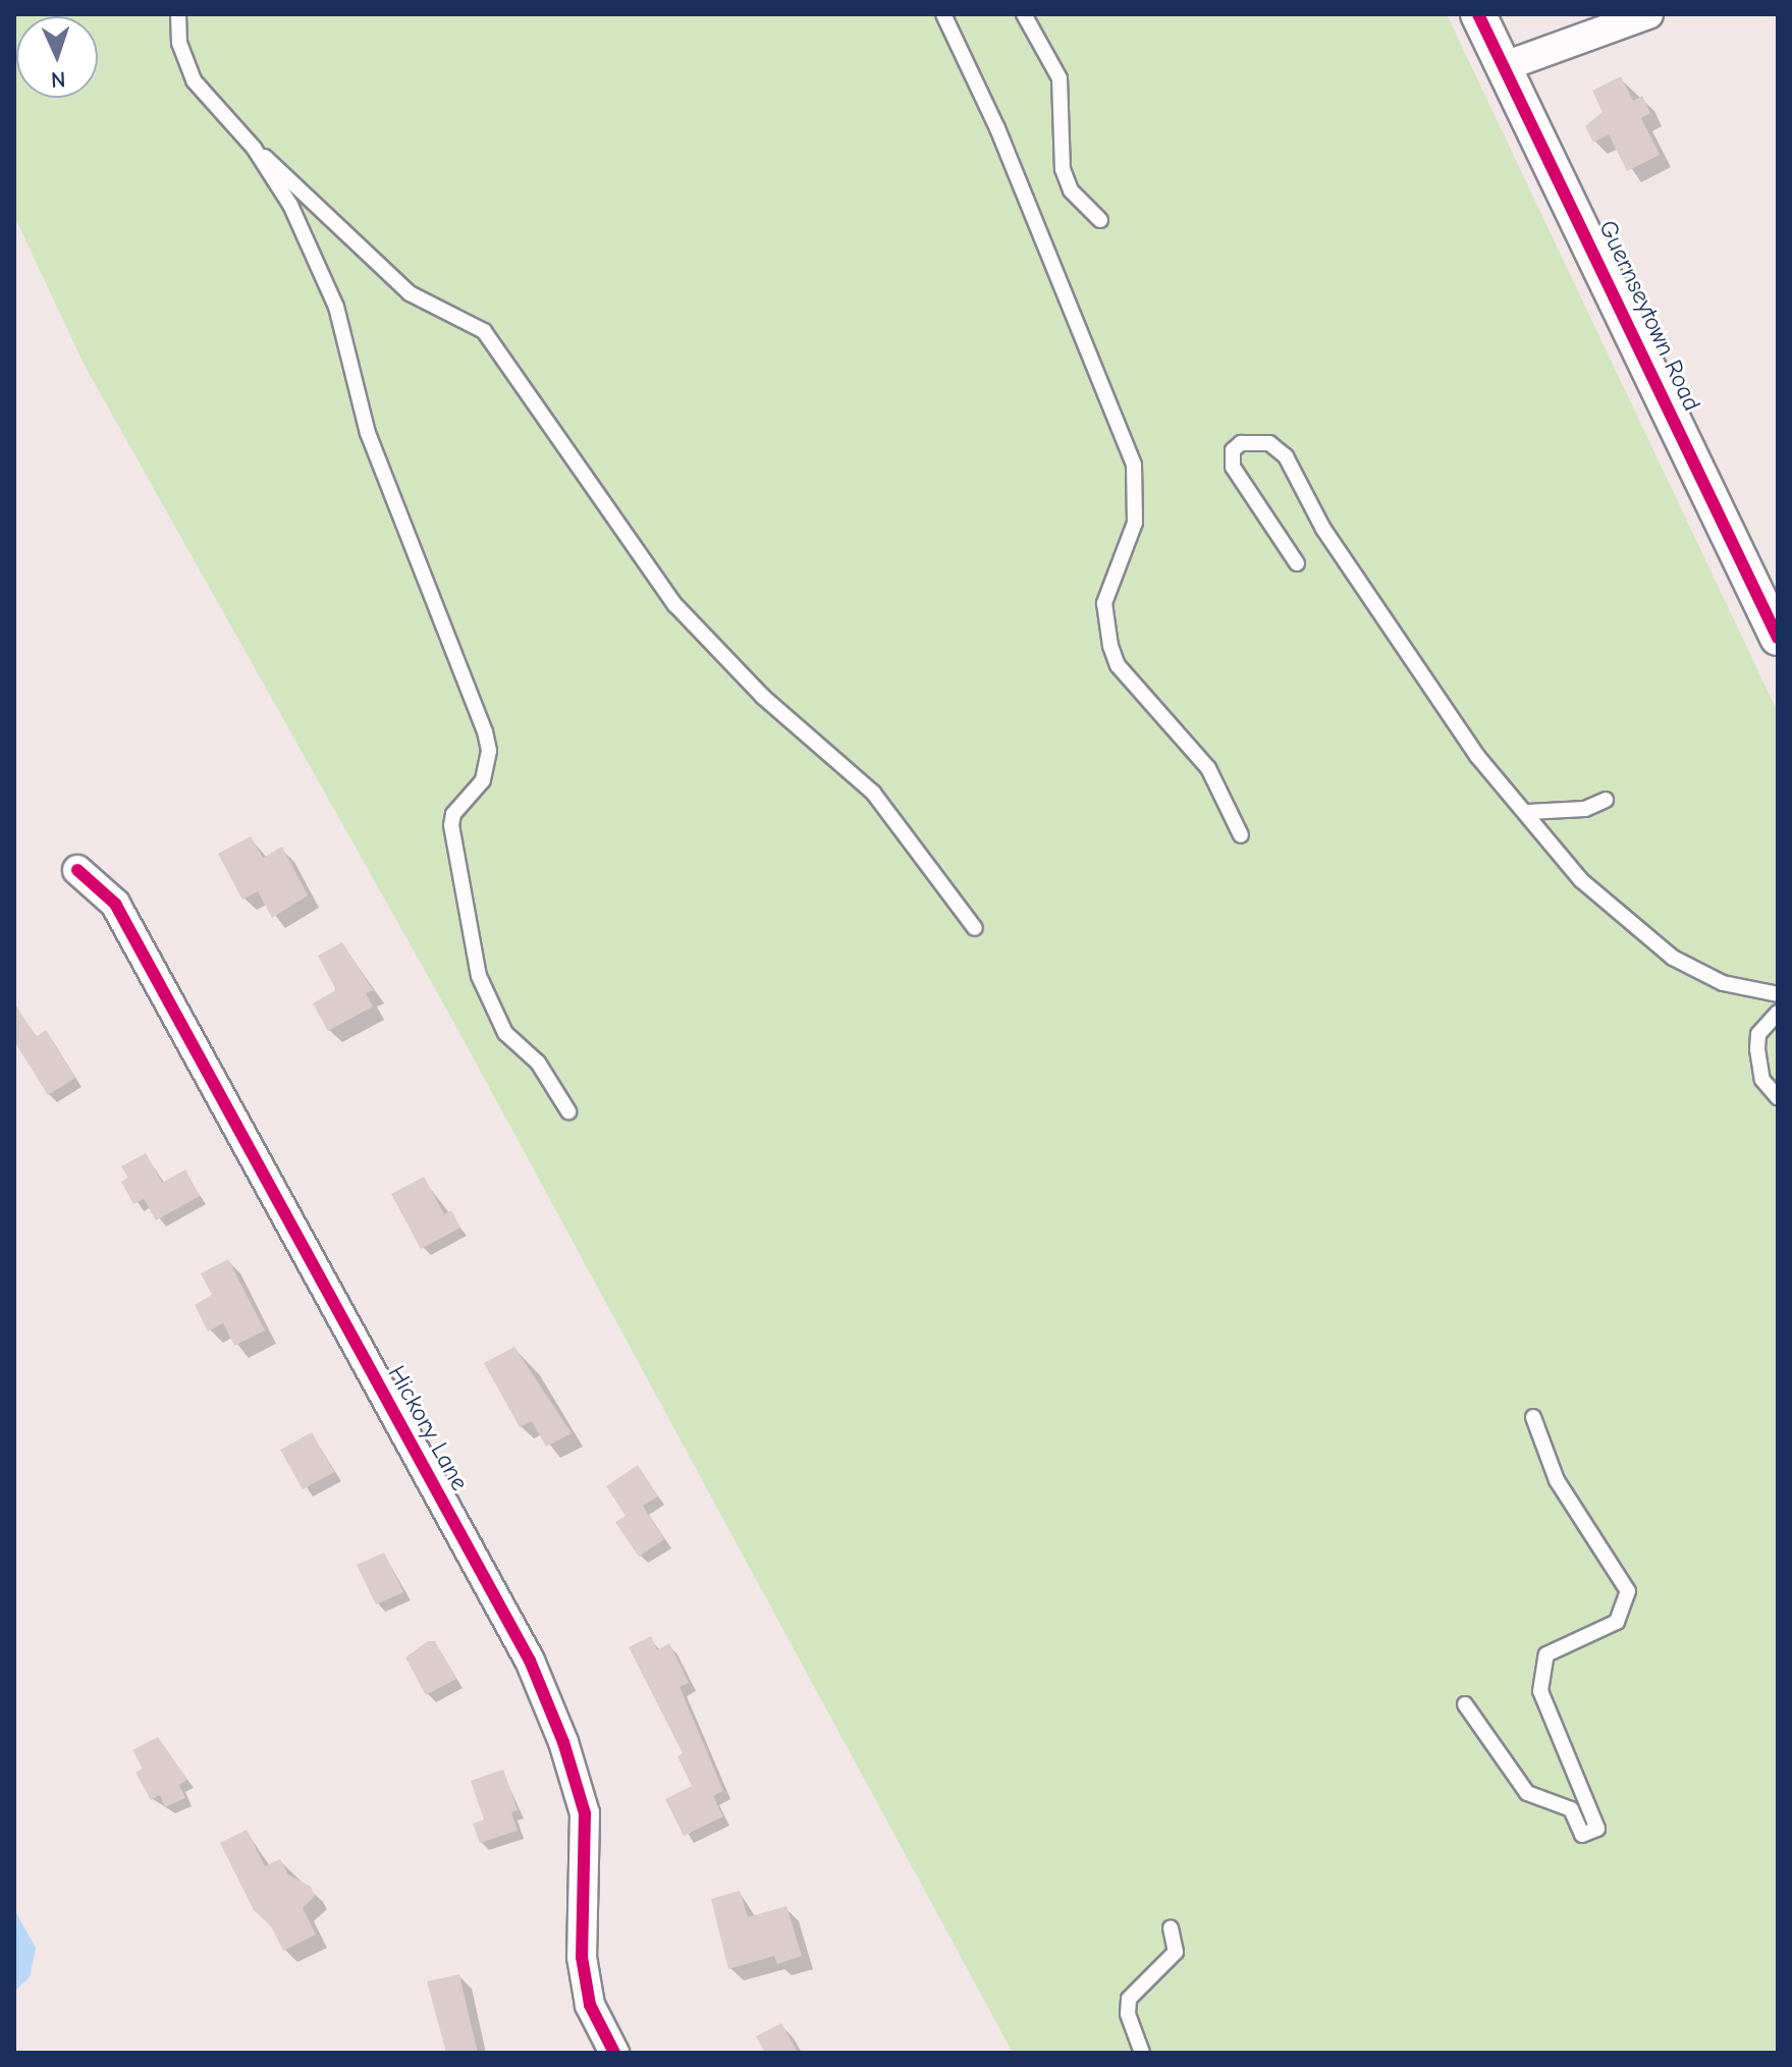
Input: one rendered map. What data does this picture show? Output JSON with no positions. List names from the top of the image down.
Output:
{
  "streets": {
    "street": ["Guernseytown Road", "Hickory Lane"]
  },
  "north": "bottom"
}
